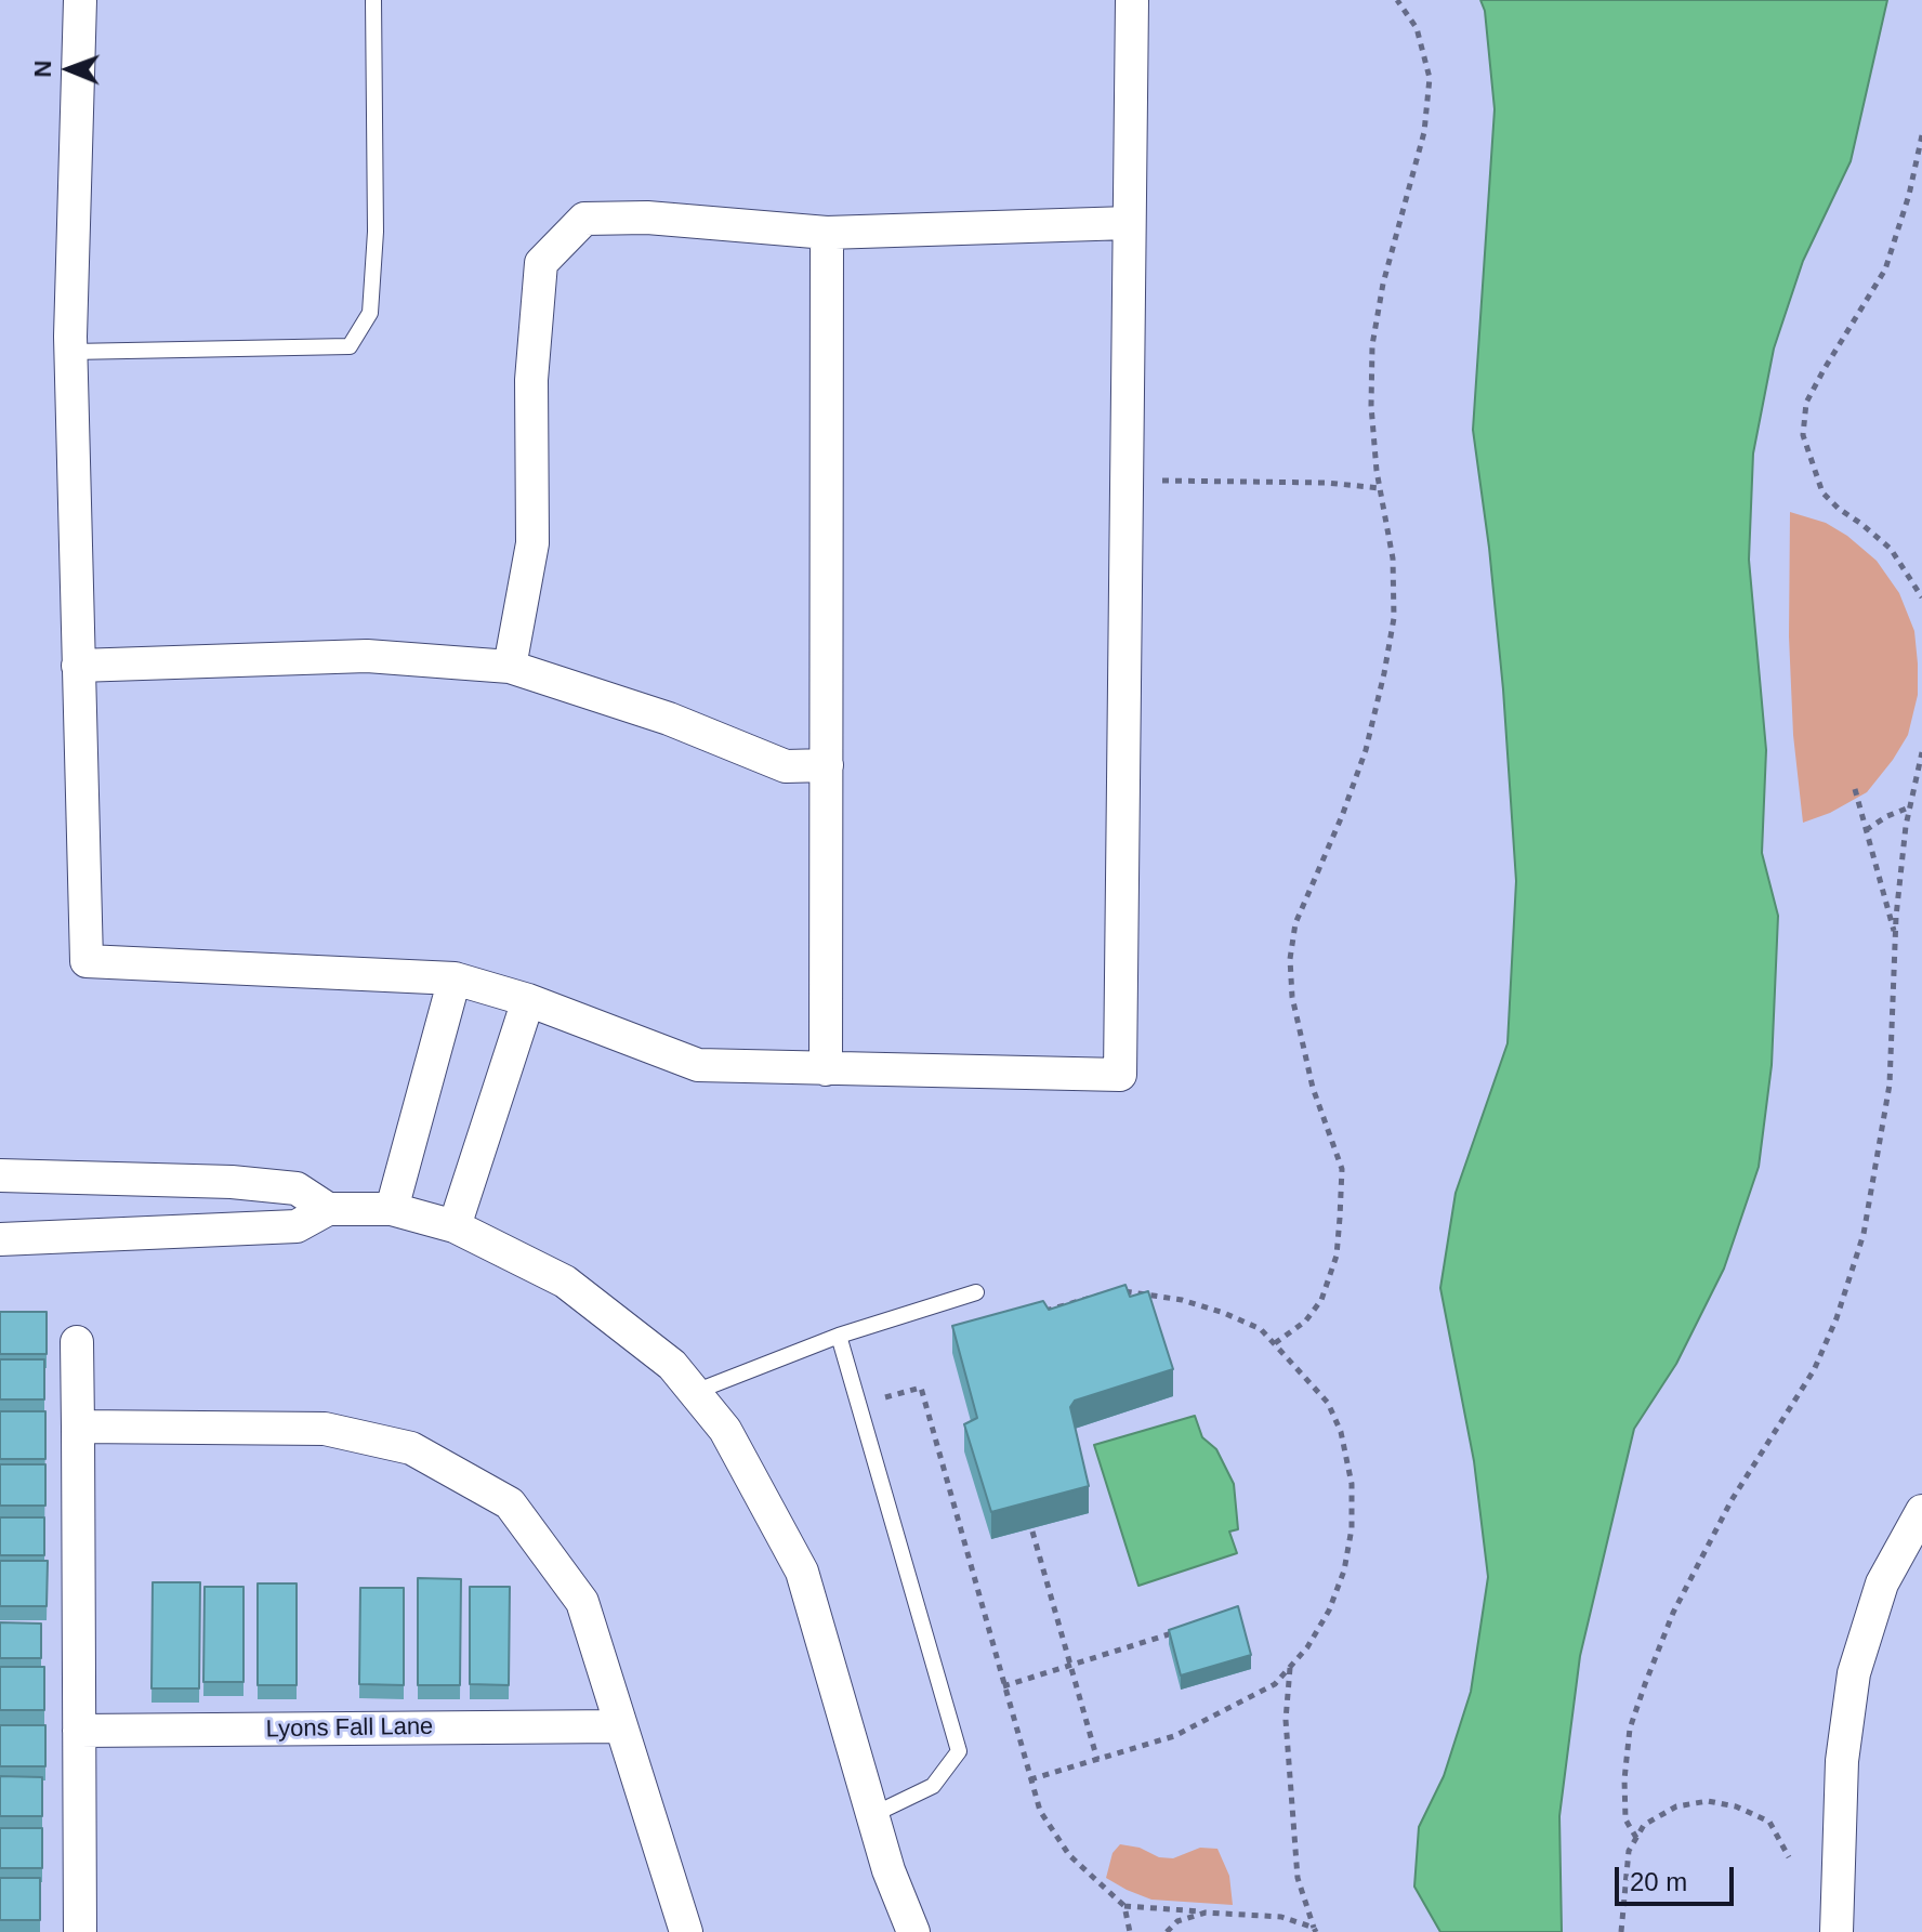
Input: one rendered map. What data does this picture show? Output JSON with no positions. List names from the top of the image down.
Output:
{
  "streets": {
    "street": ["Lyons Fall Lane"]
  },
  "scale_bar": "20 m",
  "north": "left"
}
